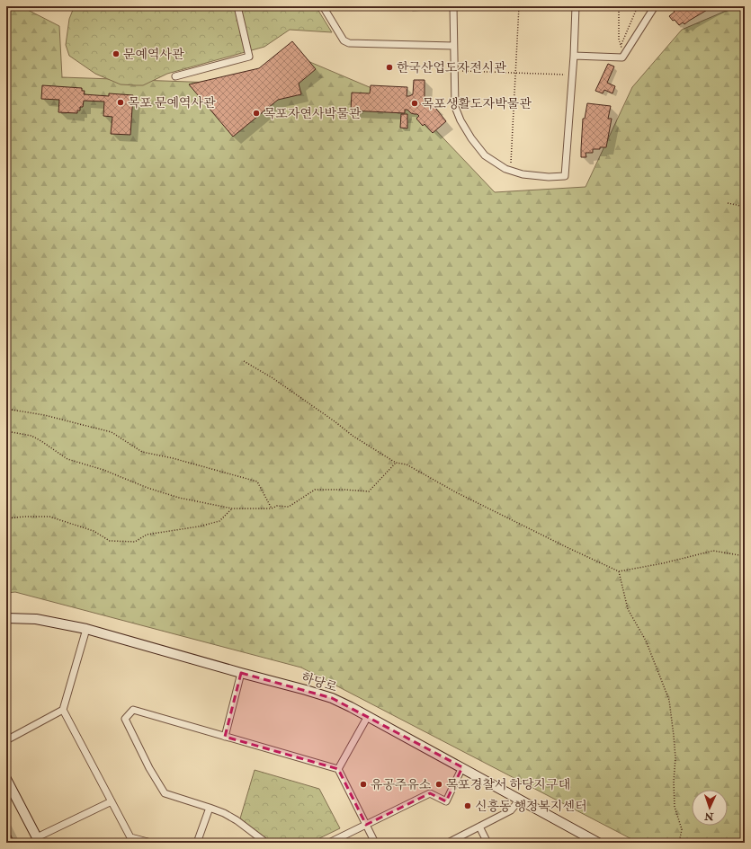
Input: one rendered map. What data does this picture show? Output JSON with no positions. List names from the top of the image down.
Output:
{
  "streets": {
    "street": ["하당로"]
  },
  "places": [
    "문예역사관",
    "한국산업도자전시관",
    "목포 문예역사관",
    "목포생활도자박물관",
    "목포자연사박물관",
    "유공주유소",
    "목포경찰서 하당지구대",
    "신흥동 행정복지센터"
  ],
  "north": "bottom"
}
